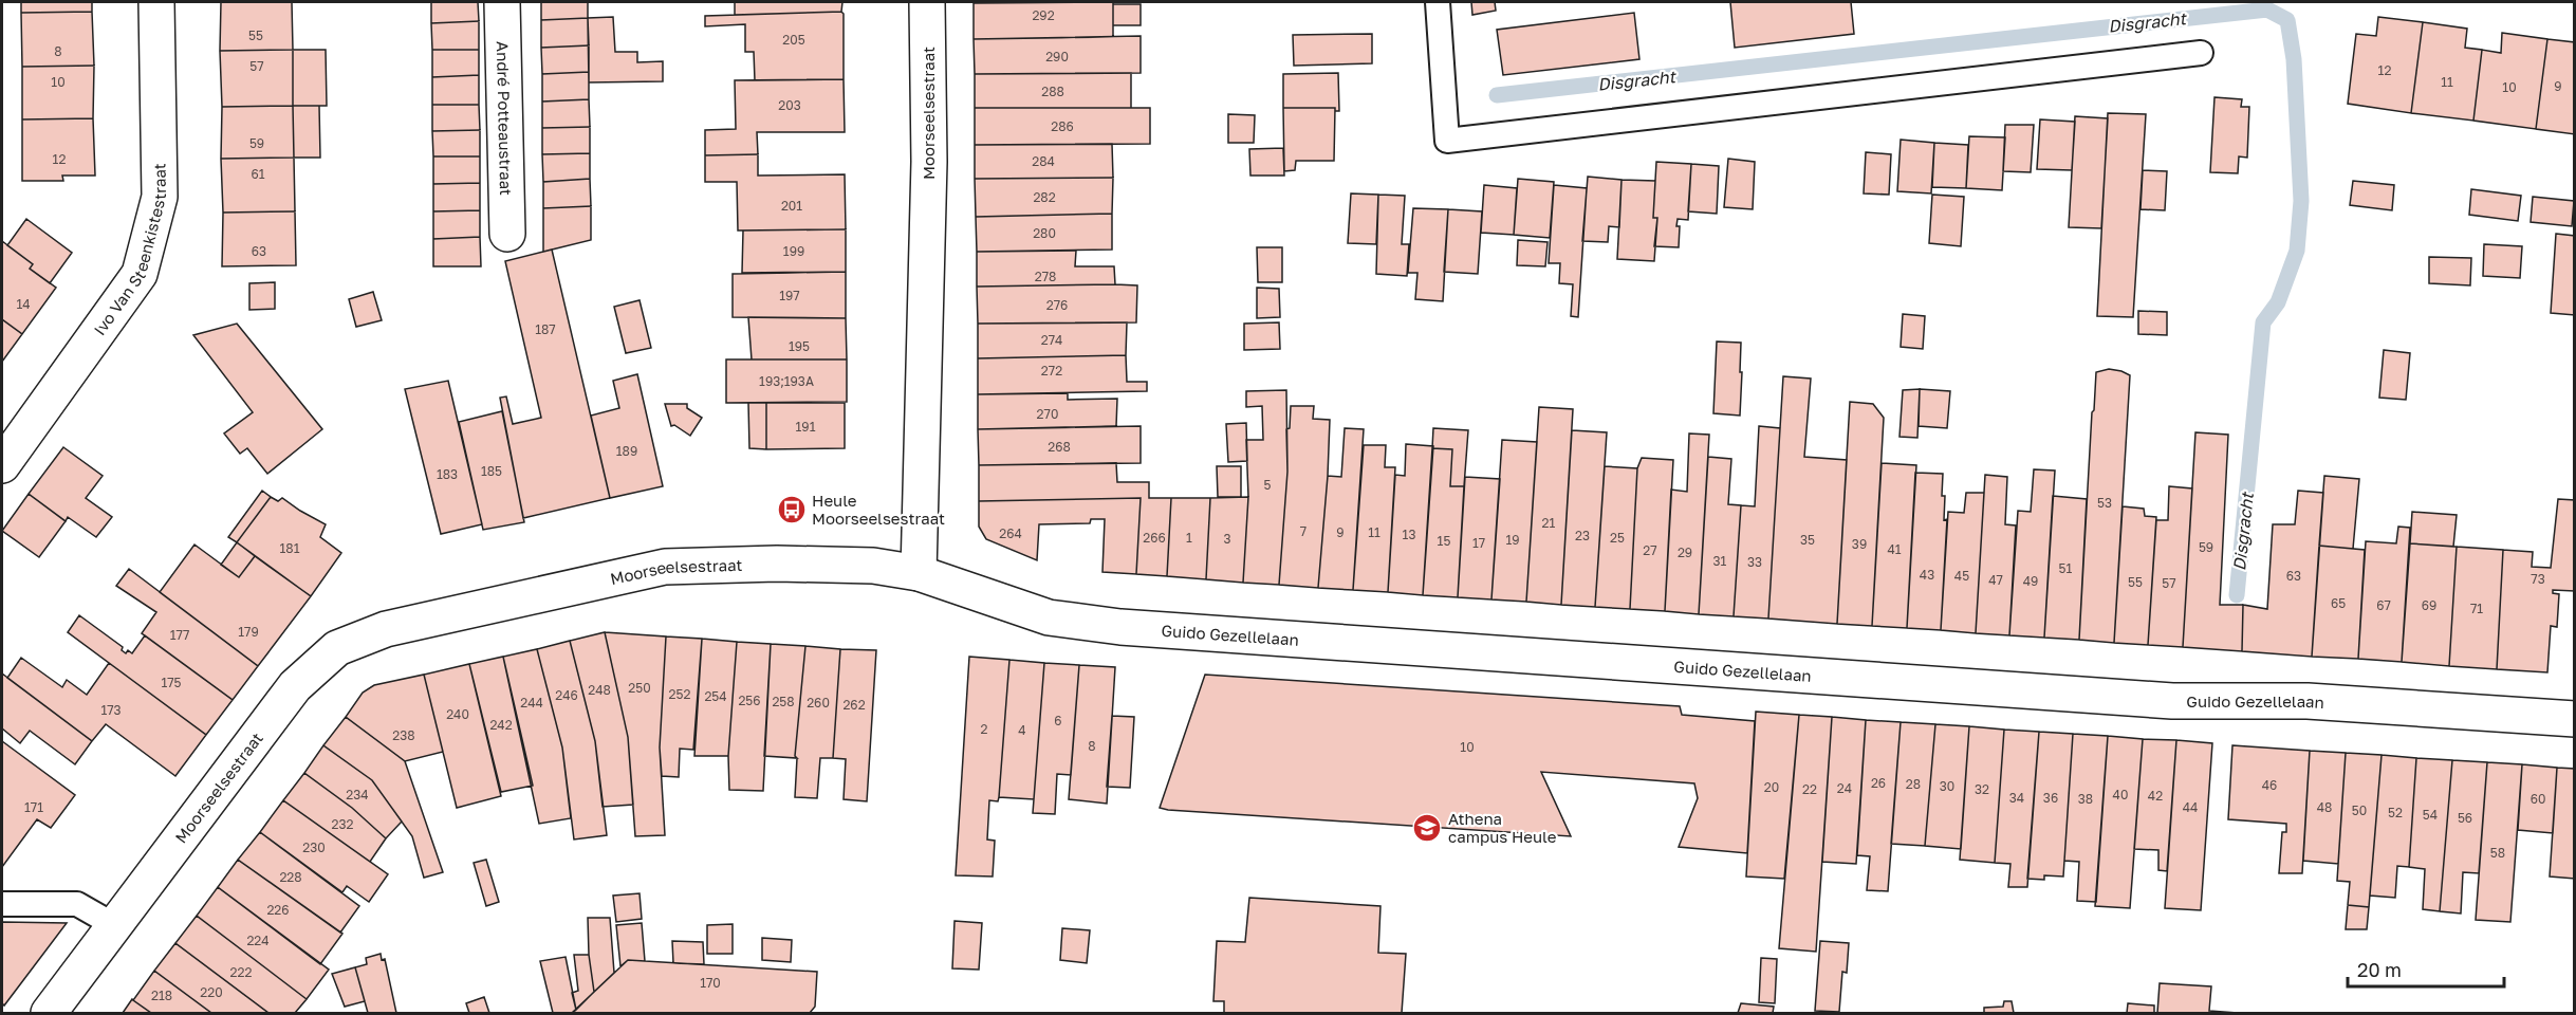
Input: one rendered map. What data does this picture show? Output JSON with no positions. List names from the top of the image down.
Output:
{
  "streets": {
    "street": [
      "Moorseelsestraat",
      "André Potteaustraat",
      "Ivo Van Steenkistestraat",
      "Guido Gezellelaan"
    ]
  },
  "crossings": [
    ["Moorseelsestraat", "Guido Gezellelaan"]
  ],
  "water": ["Disgracht"],
  "places": {
    "bus stop": ["Heule Moorseelsestraat"],
    "school or university": ["Athena campus Heule"]
  },
  "house_numbers": [
    "292",
    "55",
    "205",
    "8",
    "290",
    "57",
    "12",
    "10",
    "11",
    "9",
    "10",
    "288",
    "203",
    "286",
    "59",
    "12",
    "284",
    "61",
    "282",
    "201",
    "280",
    "63",
    "199",
    "278",
    "197",
    "14",
    "276",
    "187",
    "274",
    "195",
    "272",
    "193;193A",
    "270",
    "191",
    "268",
    "189",
    "185",
    "183",
    "5",
    "53",
    "21",
    "7",
    "9",
    "11",
    "264",
    "13",
    "23",
    "266",
    "1",
    "25",
    "3",
    "19",
    "35",
    "15",
    "17",
    "39",
    "59",
    "181",
    "41",
    "27",
    "29",
    "31",
    "33",
    "51",
    "43",
    "45",
    "63",
    "73",
    "47",
    "49",
    "55",
    "57",
    "65",
    "67",
    "69",
    "71",
    "179",
    "177",
    "175",
    "250",
    "248",
    "252",
    "246",
    "254",
    "256",
    "258",
    "244",
    "260",
    "262",
    "173",
    "240",
    "6",
    "242",
    "2",
    "4",
    "238",
    "8",
    "10",
    "26",
    "28",
    "46",
    "30",
    "20",
    "24",
    "22",
    "32",
    "234",
    "40",
    "42",
    "34",
    "36",
    "38",
    "60",
    "171",
    "44",
    "48",
    "50",
    "52",
    "54",
    "56",
    "232",
    "230",
    "58",
    "228",
    "226",
    "224",
    "222",
    "170",
    "220",
    "218"
  ],
  "scale_bar": "20 m"
}
